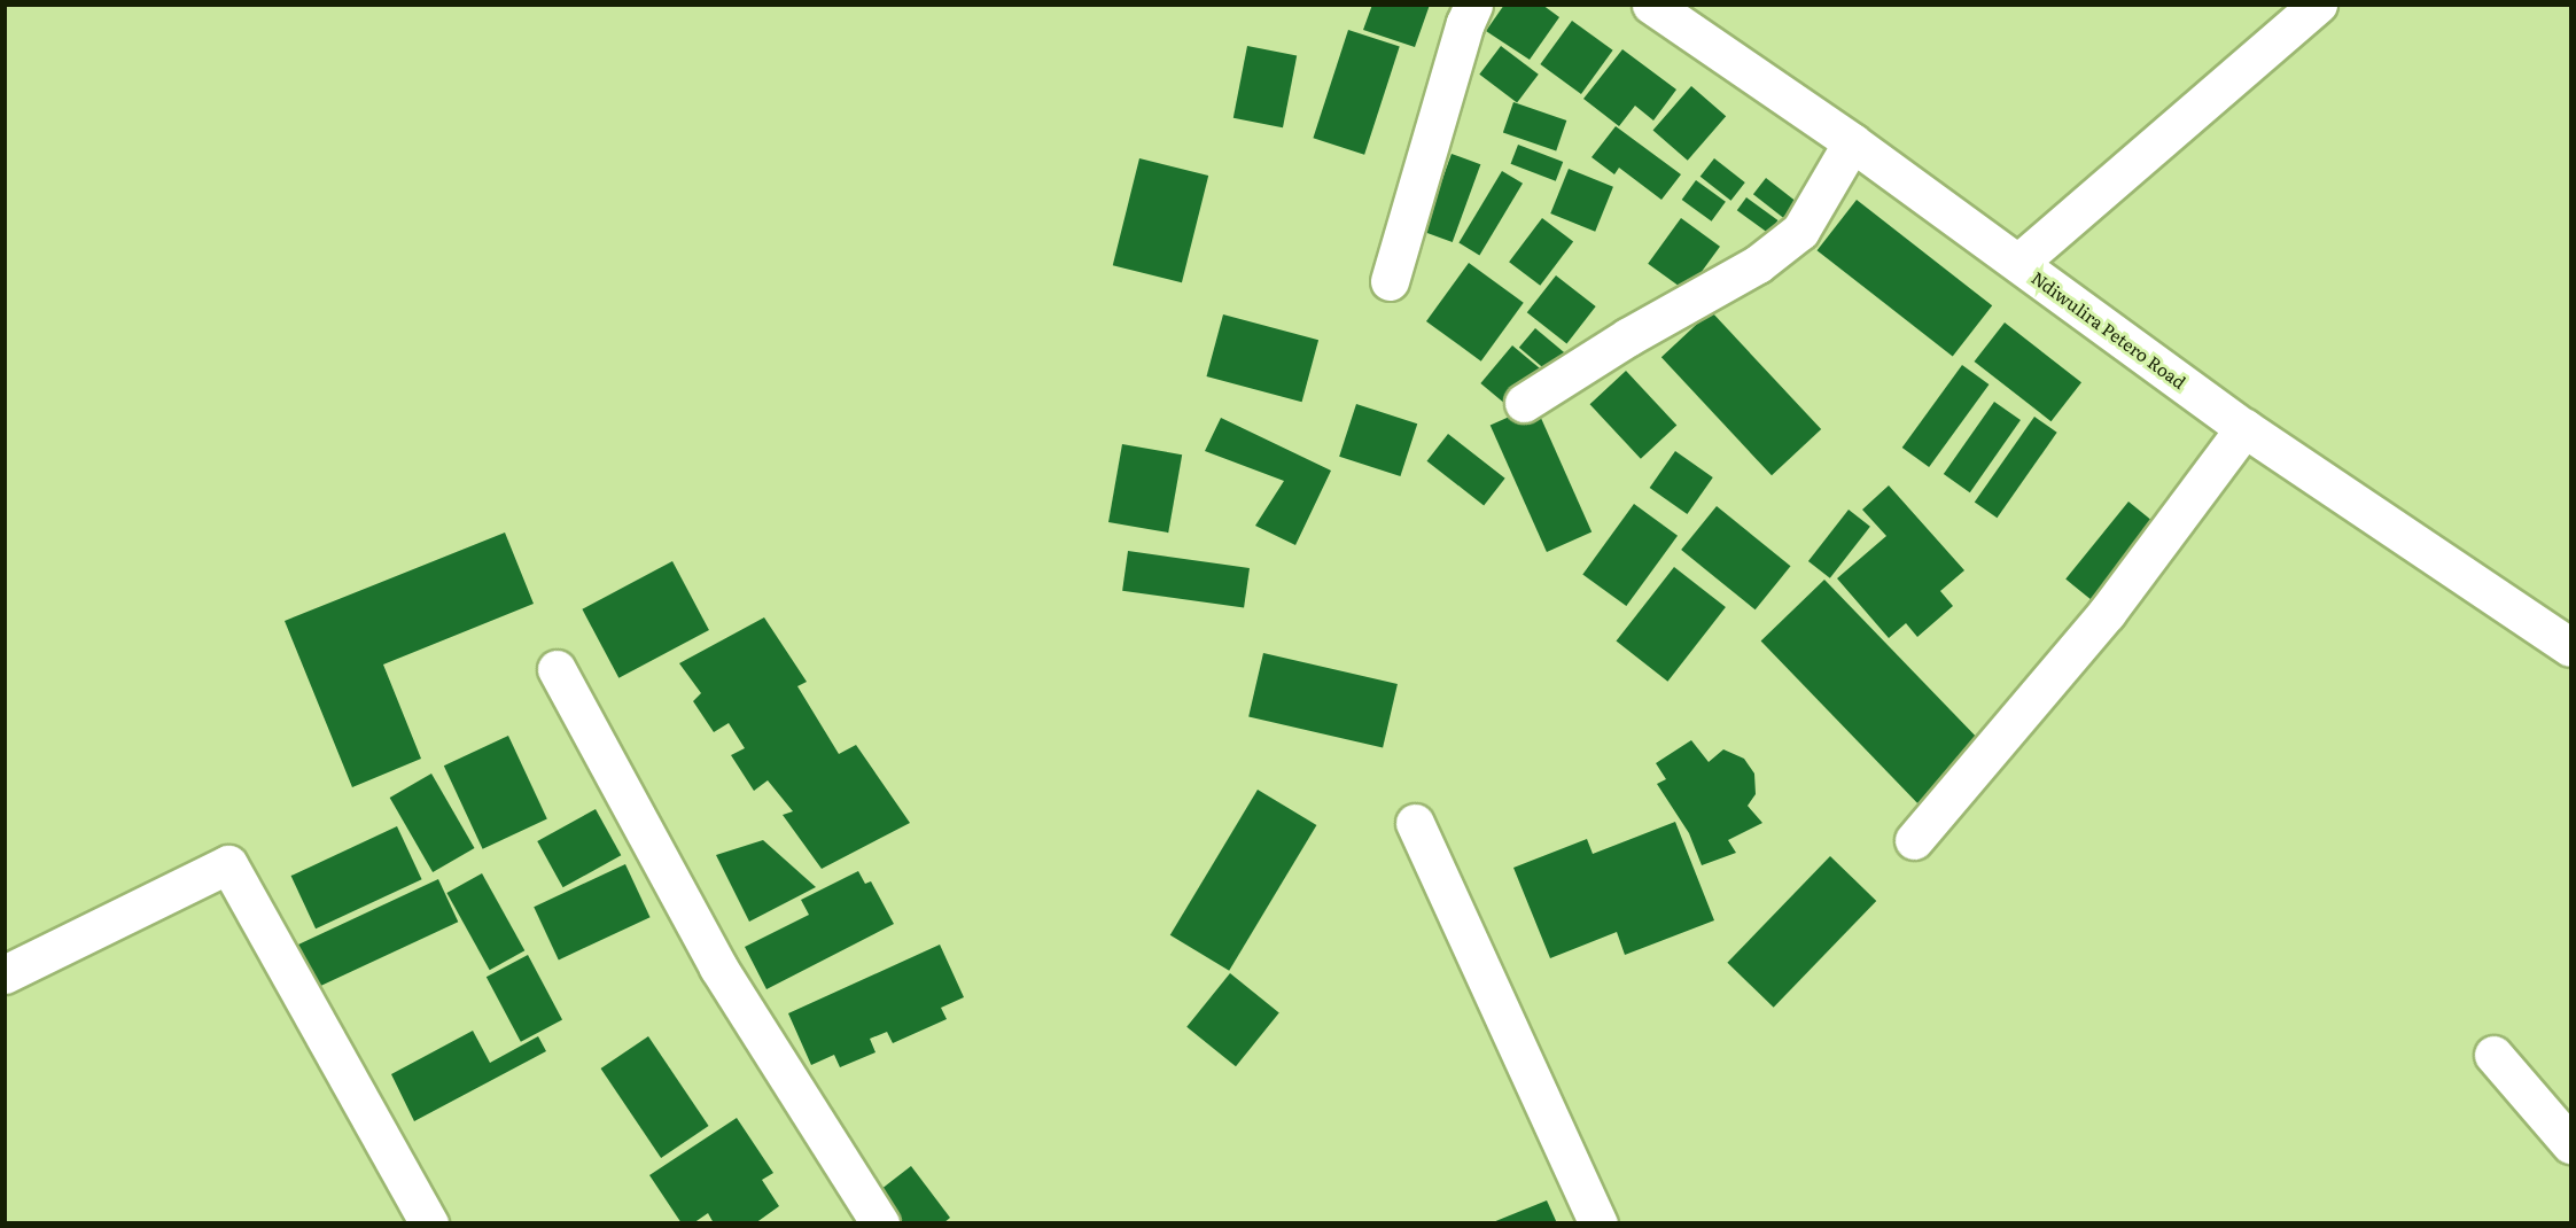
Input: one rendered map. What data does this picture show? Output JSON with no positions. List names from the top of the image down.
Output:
{
  "streets": {
    "street": ["Ndiwulira Petero Road"]
  }
}
